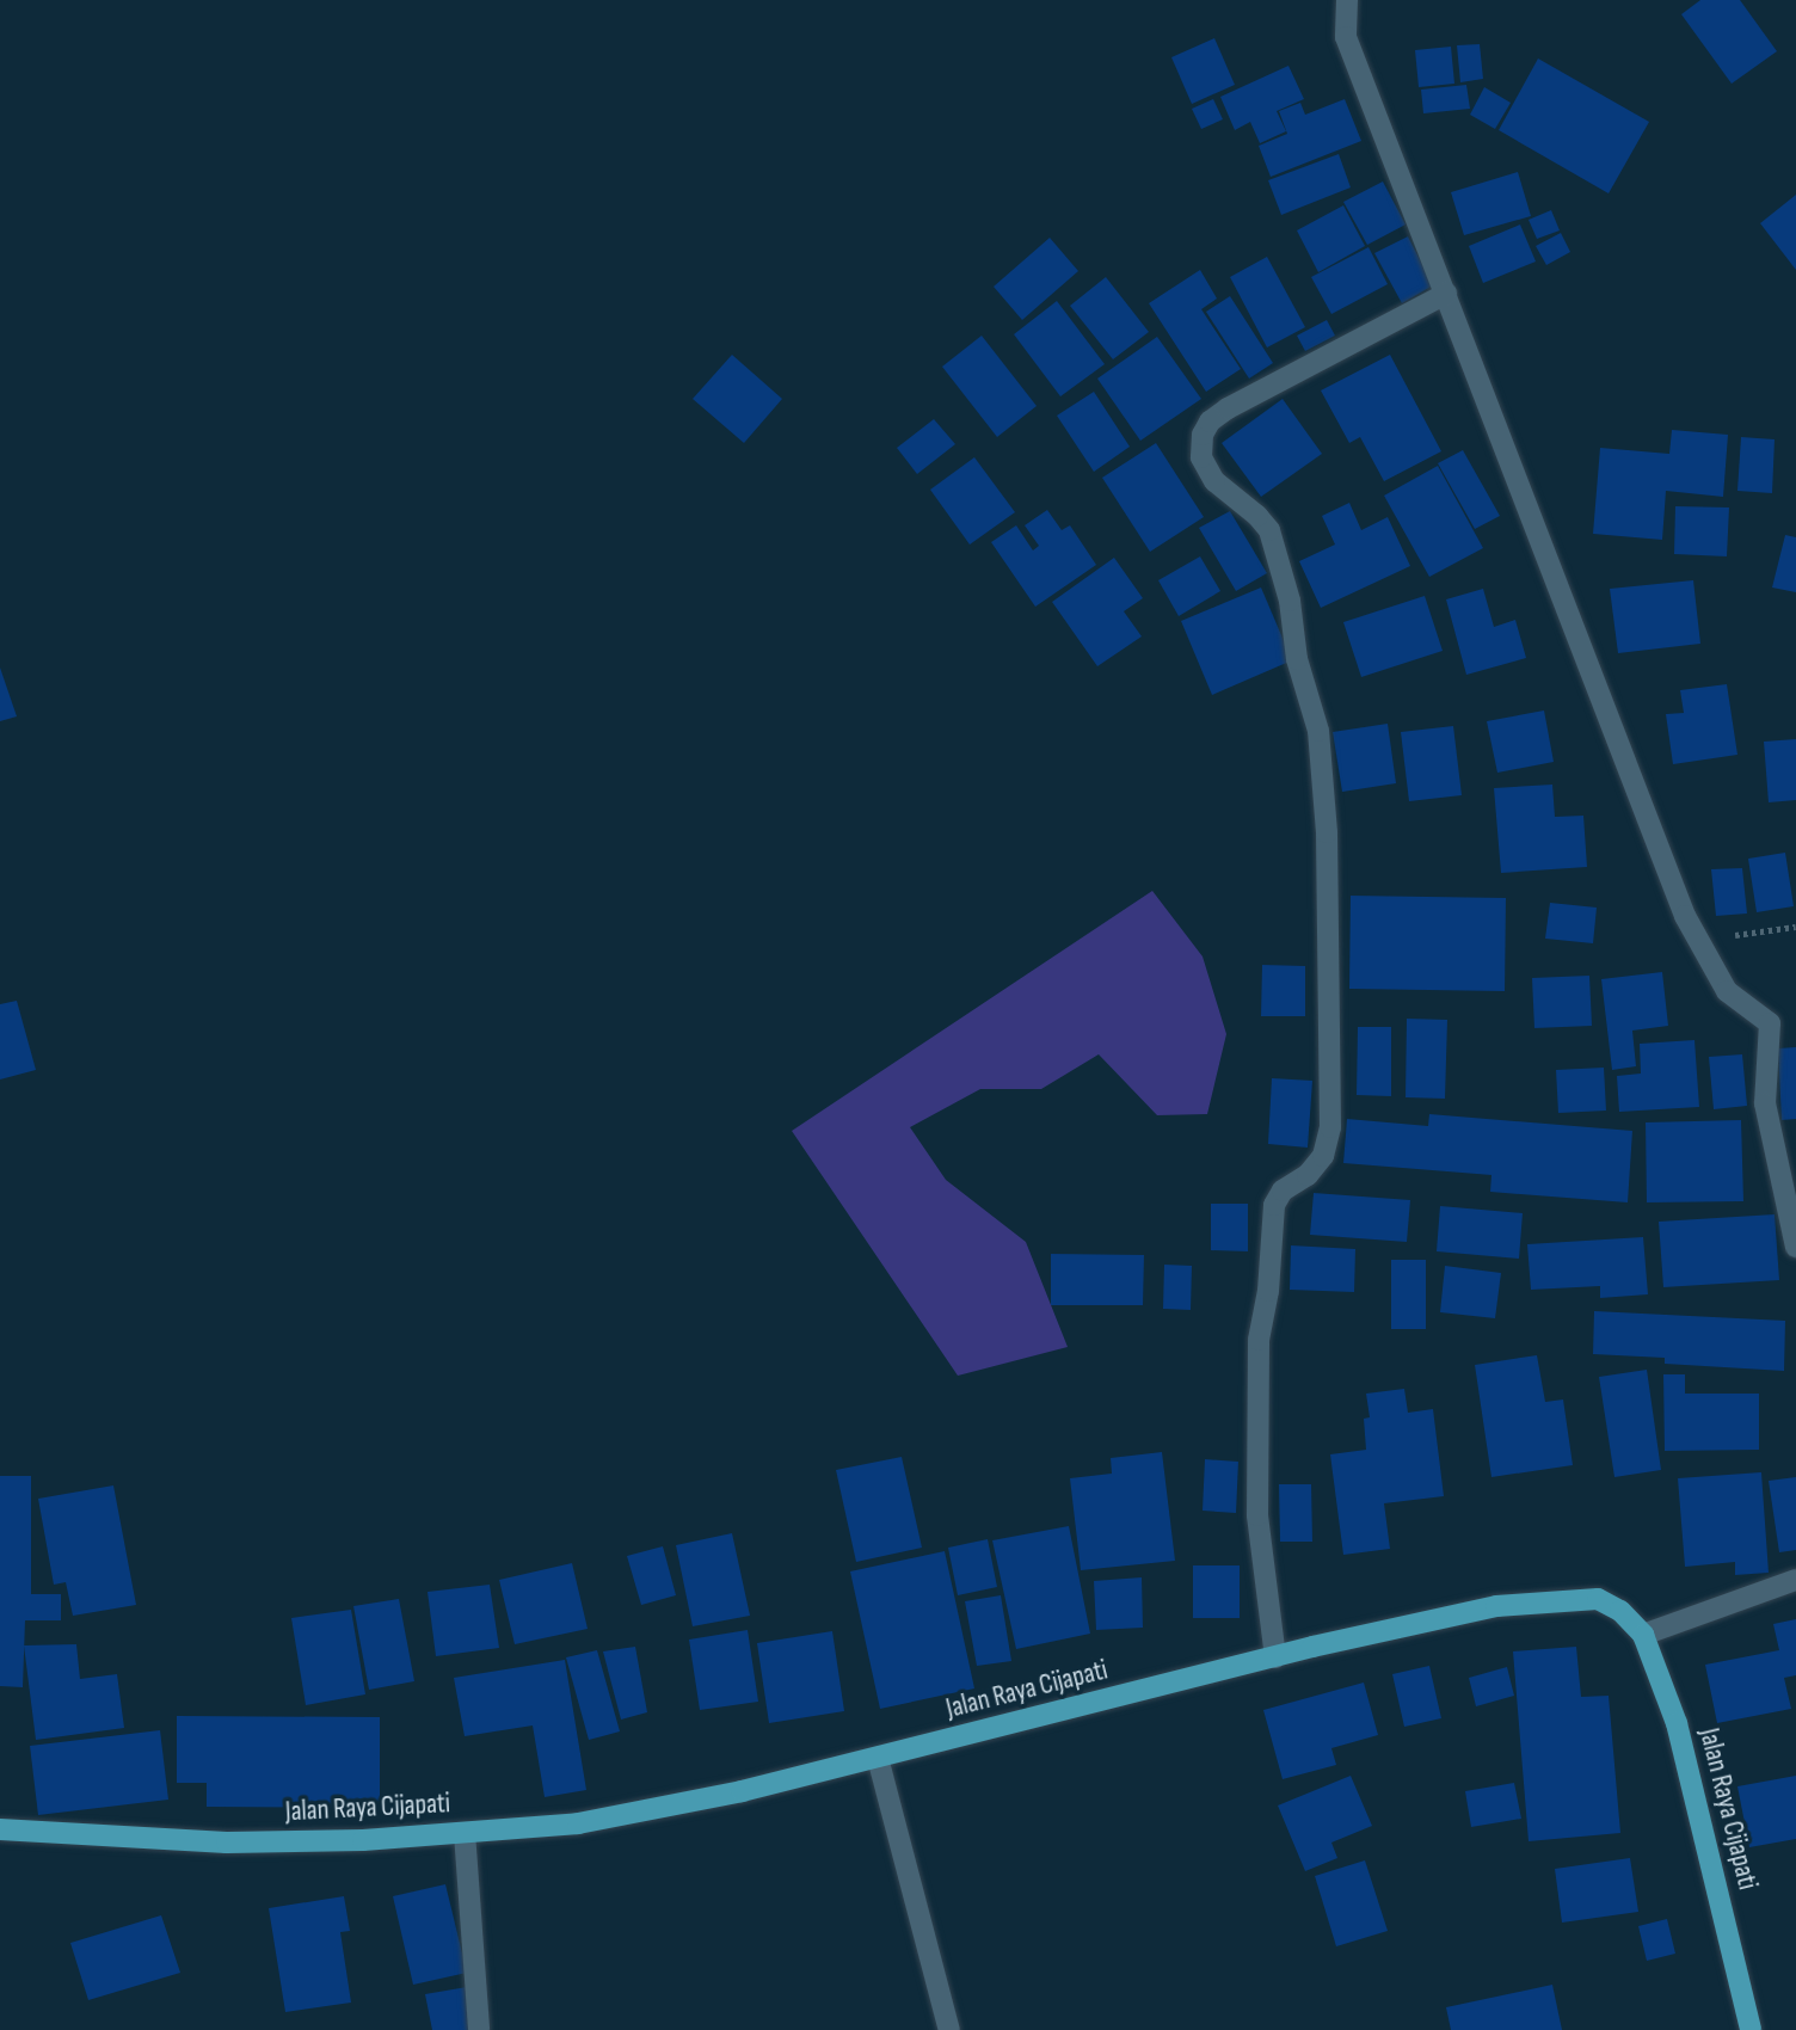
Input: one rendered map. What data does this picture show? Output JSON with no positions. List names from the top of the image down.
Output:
{
  "streets": {
    "main road": ["Jalan Raya Cijapati"]
  }
}
